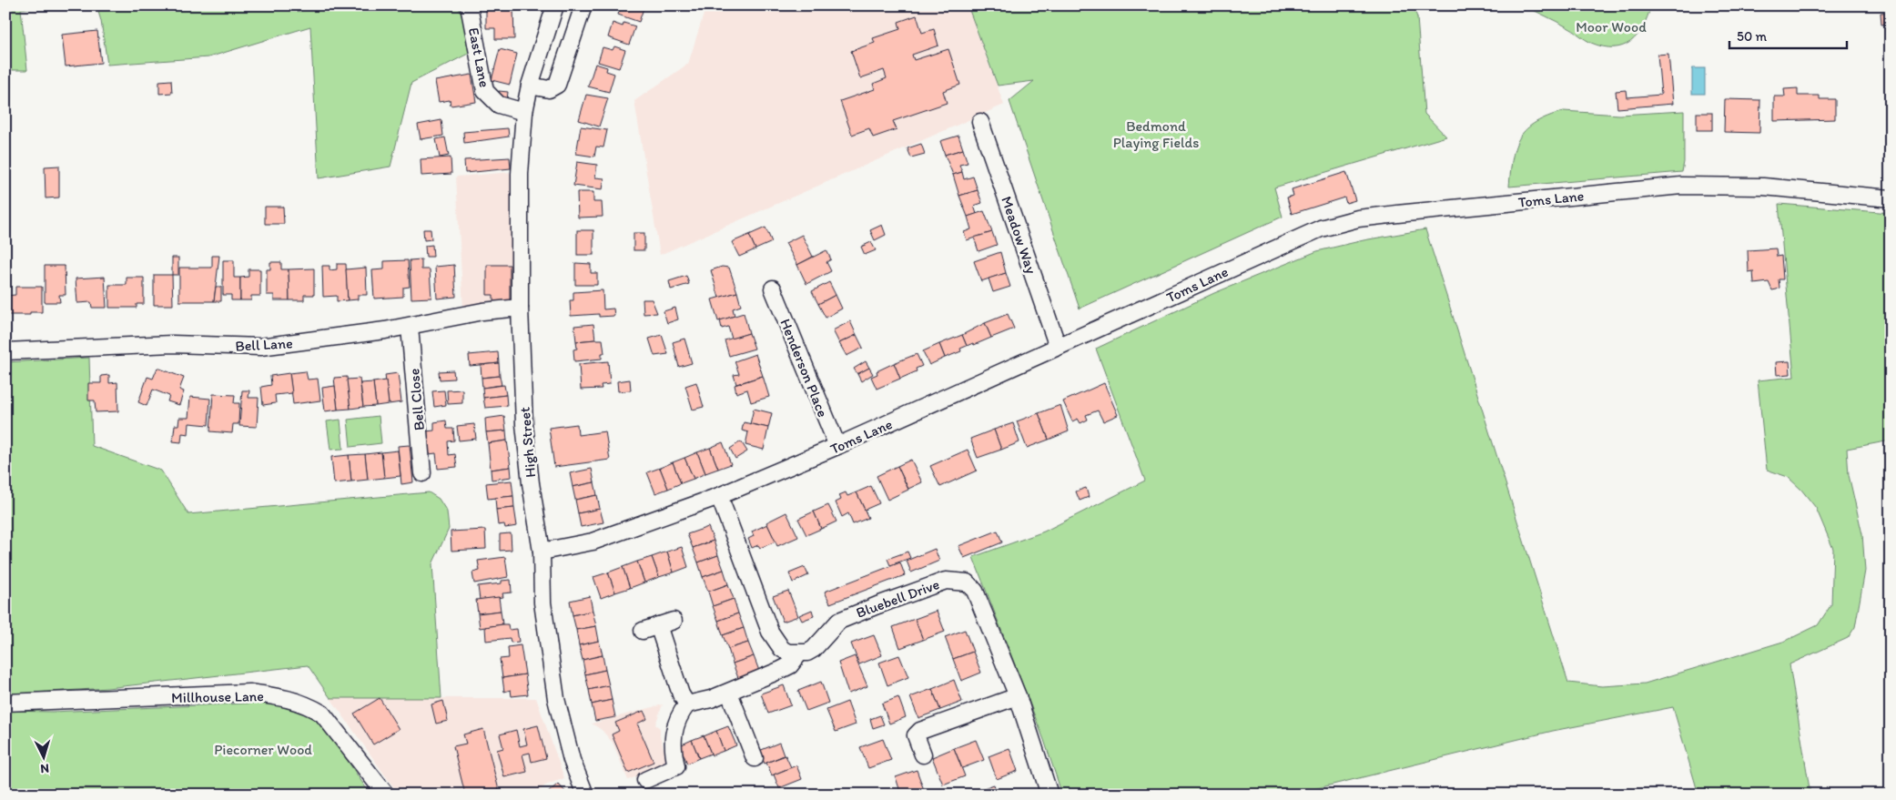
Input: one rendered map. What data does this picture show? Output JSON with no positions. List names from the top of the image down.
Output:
{
  "streets": {
    "street": [
      "East Lane",
      "Toms Lane",
      "Meadow Way",
      "Bell Lane",
      "Henderson Place",
      "Bell Close",
      "High Street",
      "Bluebell Drive",
      "Millhouse Lane"
    ]
  },
  "crossings": [
    ["East Lane", "High Street"],
    ["Toms Lane", "Meadow Way"],
    ["Toms Lane", "Henderson Place"],
    ["Toms Lane", "High Street"],
    ["Bell Lane", "Bell Close"],
    ["Bell Lane", "High Street"]
  ],
  "parks": ["Moor Wood", "Bedmond Playing Fields", "Piecorner Wood"],
  "scale_bar": "50 m",
  "north": "bottom"
}
